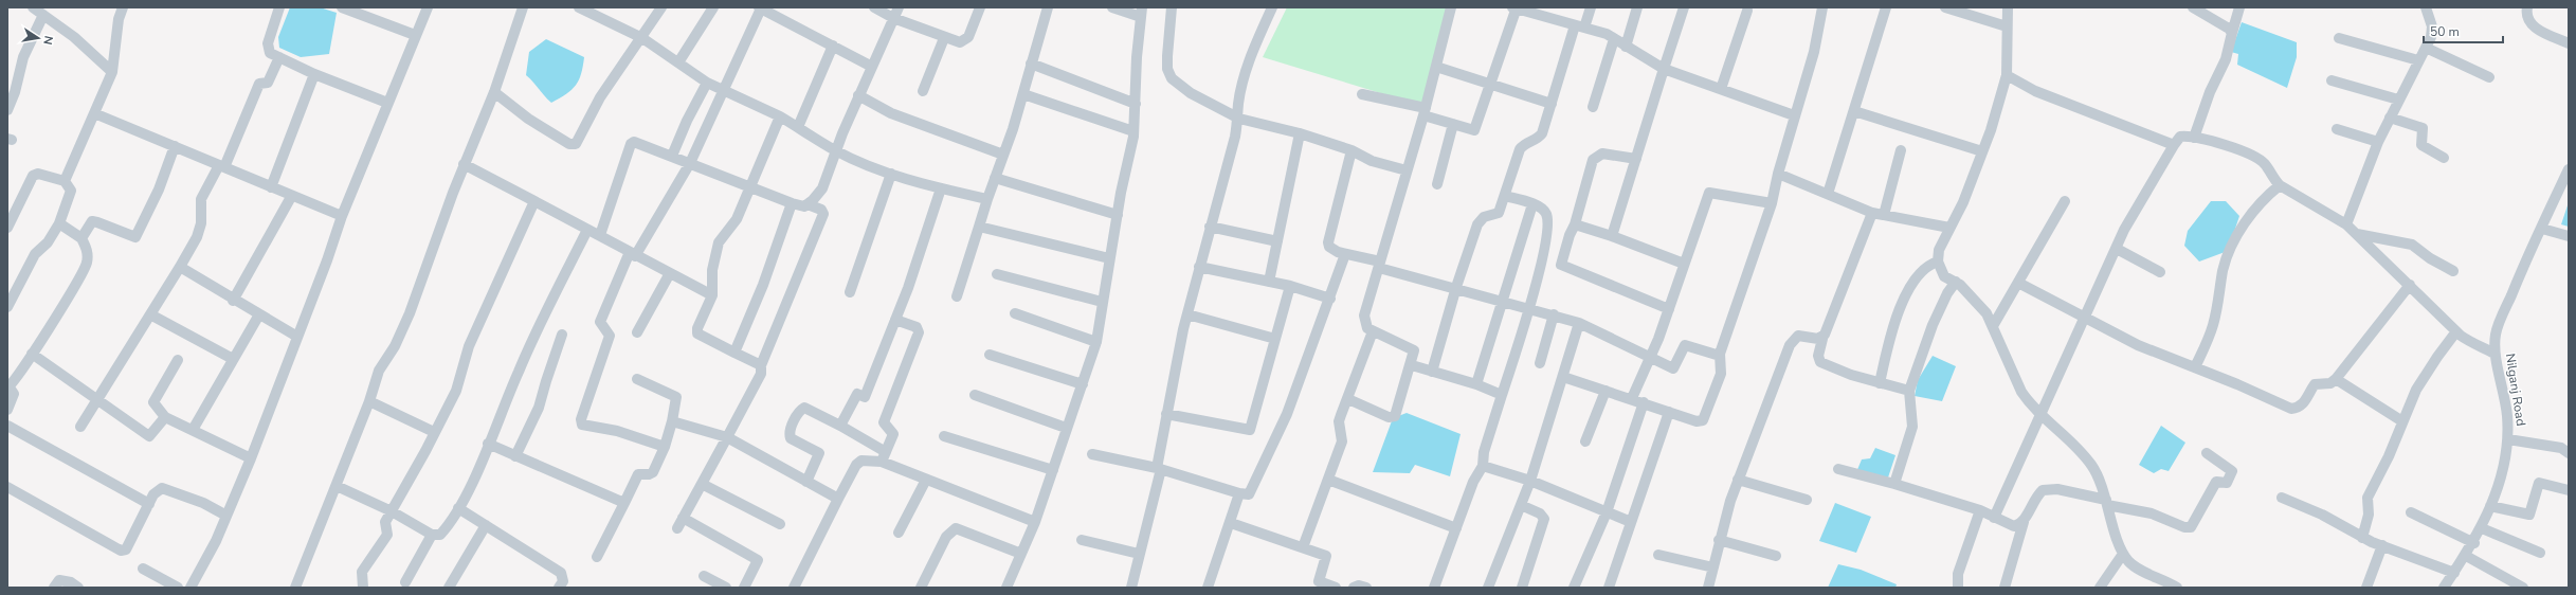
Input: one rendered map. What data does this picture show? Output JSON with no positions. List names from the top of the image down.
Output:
{
  "streets": {
    "street": ["Nilganj Road"]
  },
  "scale_bar": "50 m",
  "north": "right"
}
